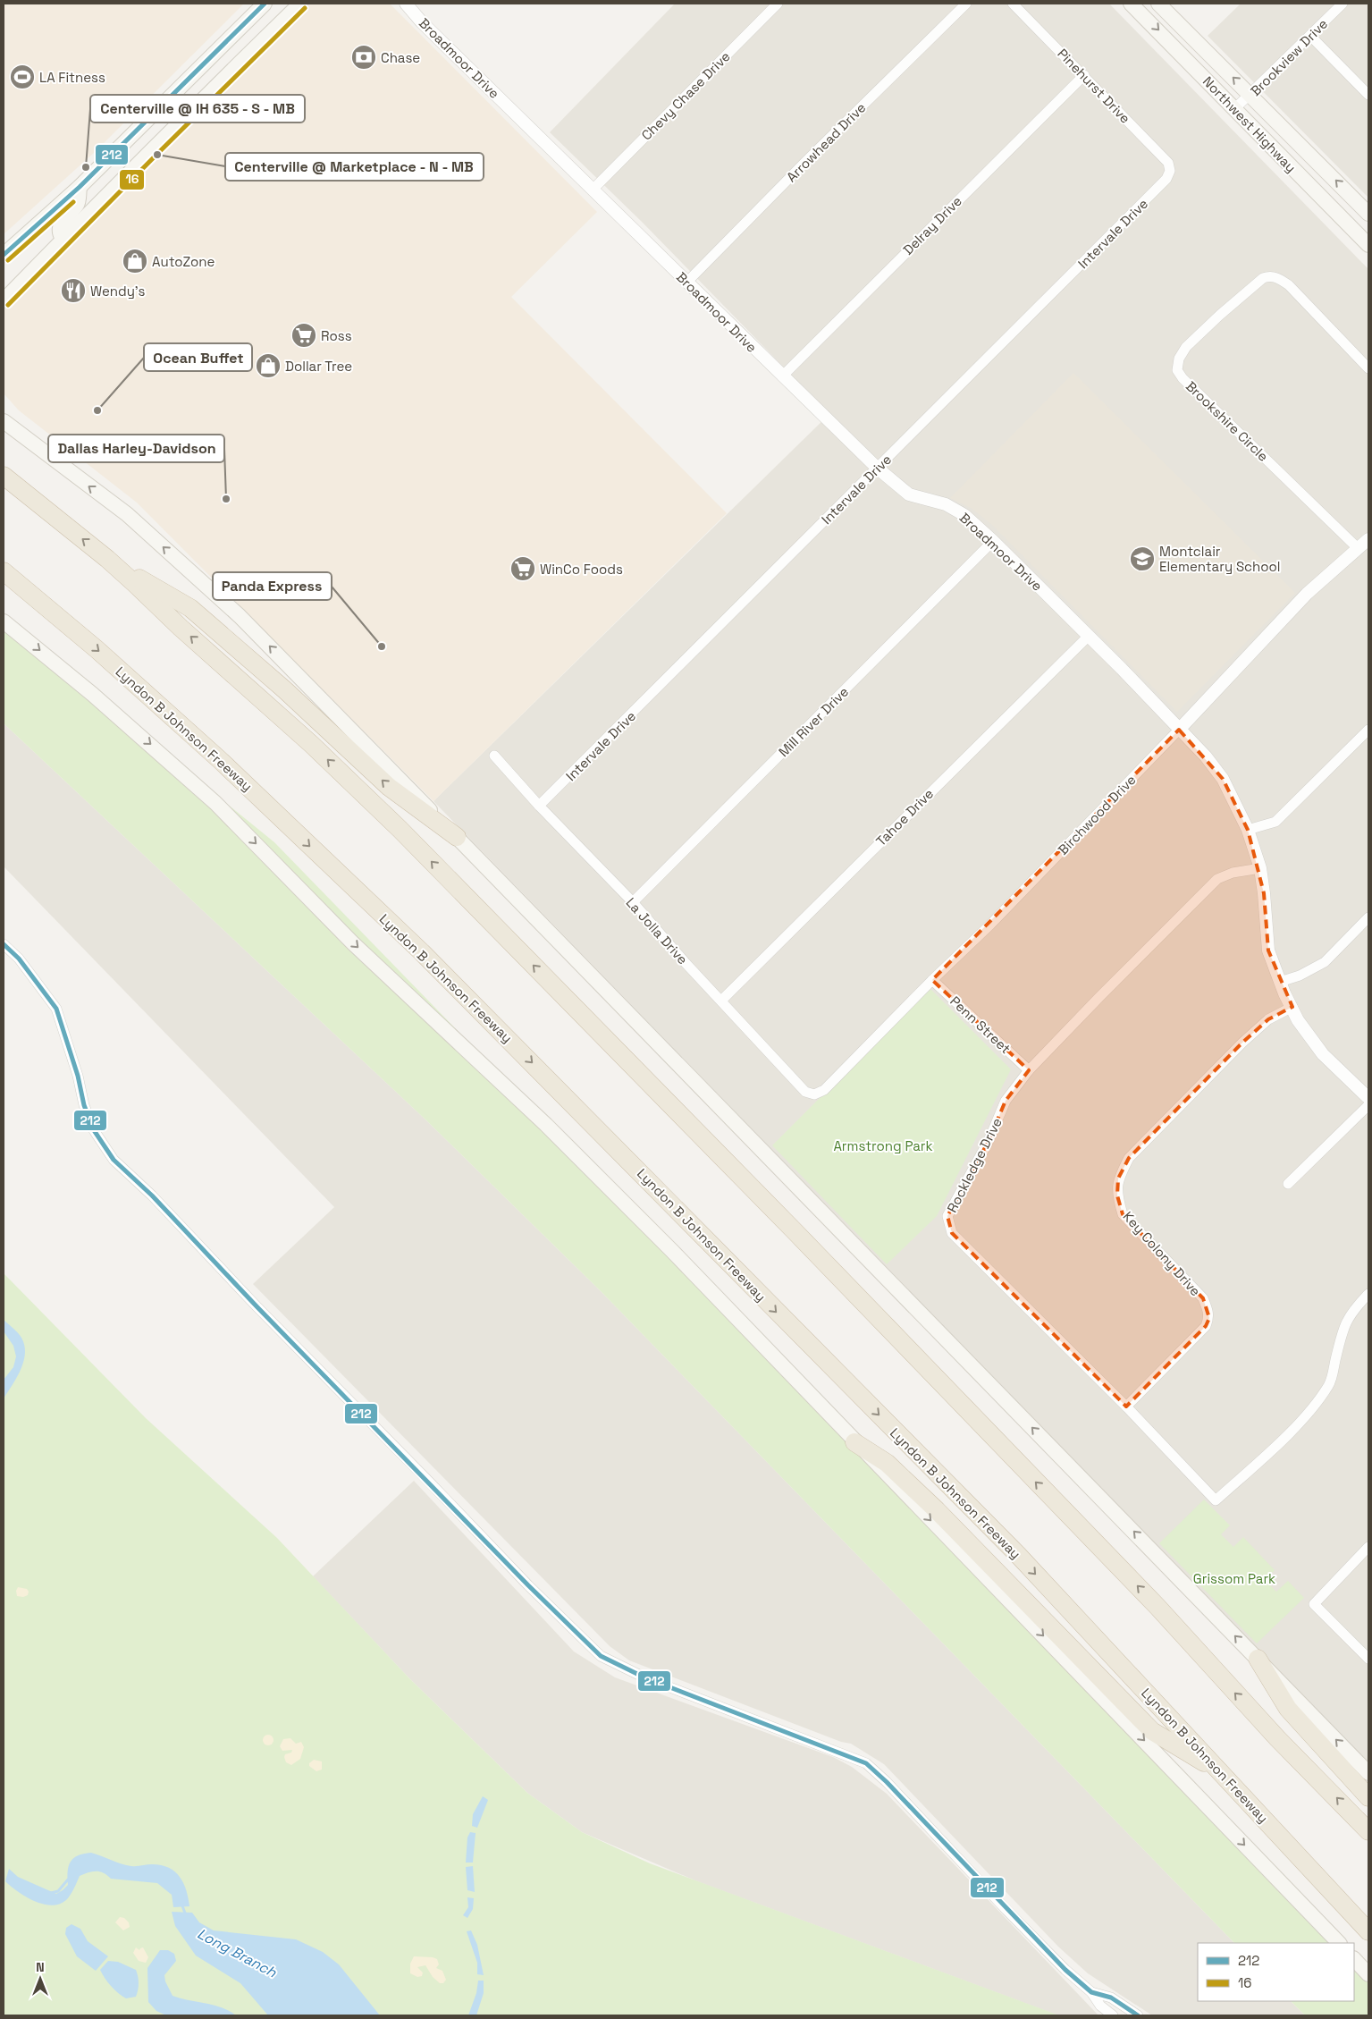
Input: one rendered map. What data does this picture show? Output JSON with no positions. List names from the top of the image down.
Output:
{
  "streets": {
    "highway": ["Lyndon B Johnson Freeway"],
    "main road": ["Northwest Highway"],
    "street": [
      "Brookview Drive",
      "Broadmoor Drive",
      "Pinehurst Drive",
      "Chevy Chase Drive",
      "Arrowhead Drive",
      "Delray Drive",
      "Intervale Drive",
      "Brookshire Circle",
      "Mill River Drive",
      "Birchwood Drive",
      "Tahoe Drive",
      "La Jolla Drive",
      "Penn Street",
      "Rockledge Drive",
      "Key Colony Drive"
    ]
  },
  "crossings": [
    ["Brookview Drive", "Northwest Highway"],
    ["Broadmoor Drive", "Chevy Chase Drive"],
    ["Broadmoor Drive", "Arrowhead Drive"],
    ["Broadmoor Drive", "Delray Drive"],
    ["Broadmoor Drive", "Intervale Drive"],
    ["Broadmoor Drive", "Mill River Drive"],
    ["Broadmoor Drive", "Birchwood Drive"],
    ["Broadmoor Drive", "Tahoe Drive"],
    ["Broadmoor Drive", "Rockledge Drive"],
    ["Broadmoor Drive", "Key Colony Drive"],
    ["Pinehurst Drive", "Delray Drive"],
    ["Pinehurst Drive", "Intervale Drive"],
    ["Intervale Drive", "La Jolla Drive"],
    ["Brookshire Circle", "Birchwood Drive"],
    ["Mill River Drive", "La Jolla Drive"],
    ["Birchwood Drive", "La Jolla Drive"],
    ["Birchwood Drive", "Penn Street"],
    ["Tahoe Drive", "La Jolla Drive"],
    ["Penn Street", "Rockledge Drive"],
    ["Rockledge Drive", "Key Colony Drive"]
  ],
  "water": ["Long Branch"],
  "parks": ["Armstrong Park", "Grissom Park"],
  "places": {
    "bank": ["Chase"],
    "sports": ["LA Fitness"],
    "other": [
      "Centerville @ Marketplace - N - MB",
      "Centerville @ IH 635 - S - MB",
      "Ocean Buffet",
      "Dallas Harley-Davidson",
      "Panda Express"
    ],
    "shop": ["AutoZone", "Dollar Tree"],
    "restaurant": ["Wendy's"],
    "supermarket": ["Ross", "WinCo Foods"],
    "school or university": ["Montclair Elementary School"]
  },
  "lines": ["transit line 212", "transit line 16"],
  "legend": ["212", "16"],
  "north": "top"
}
